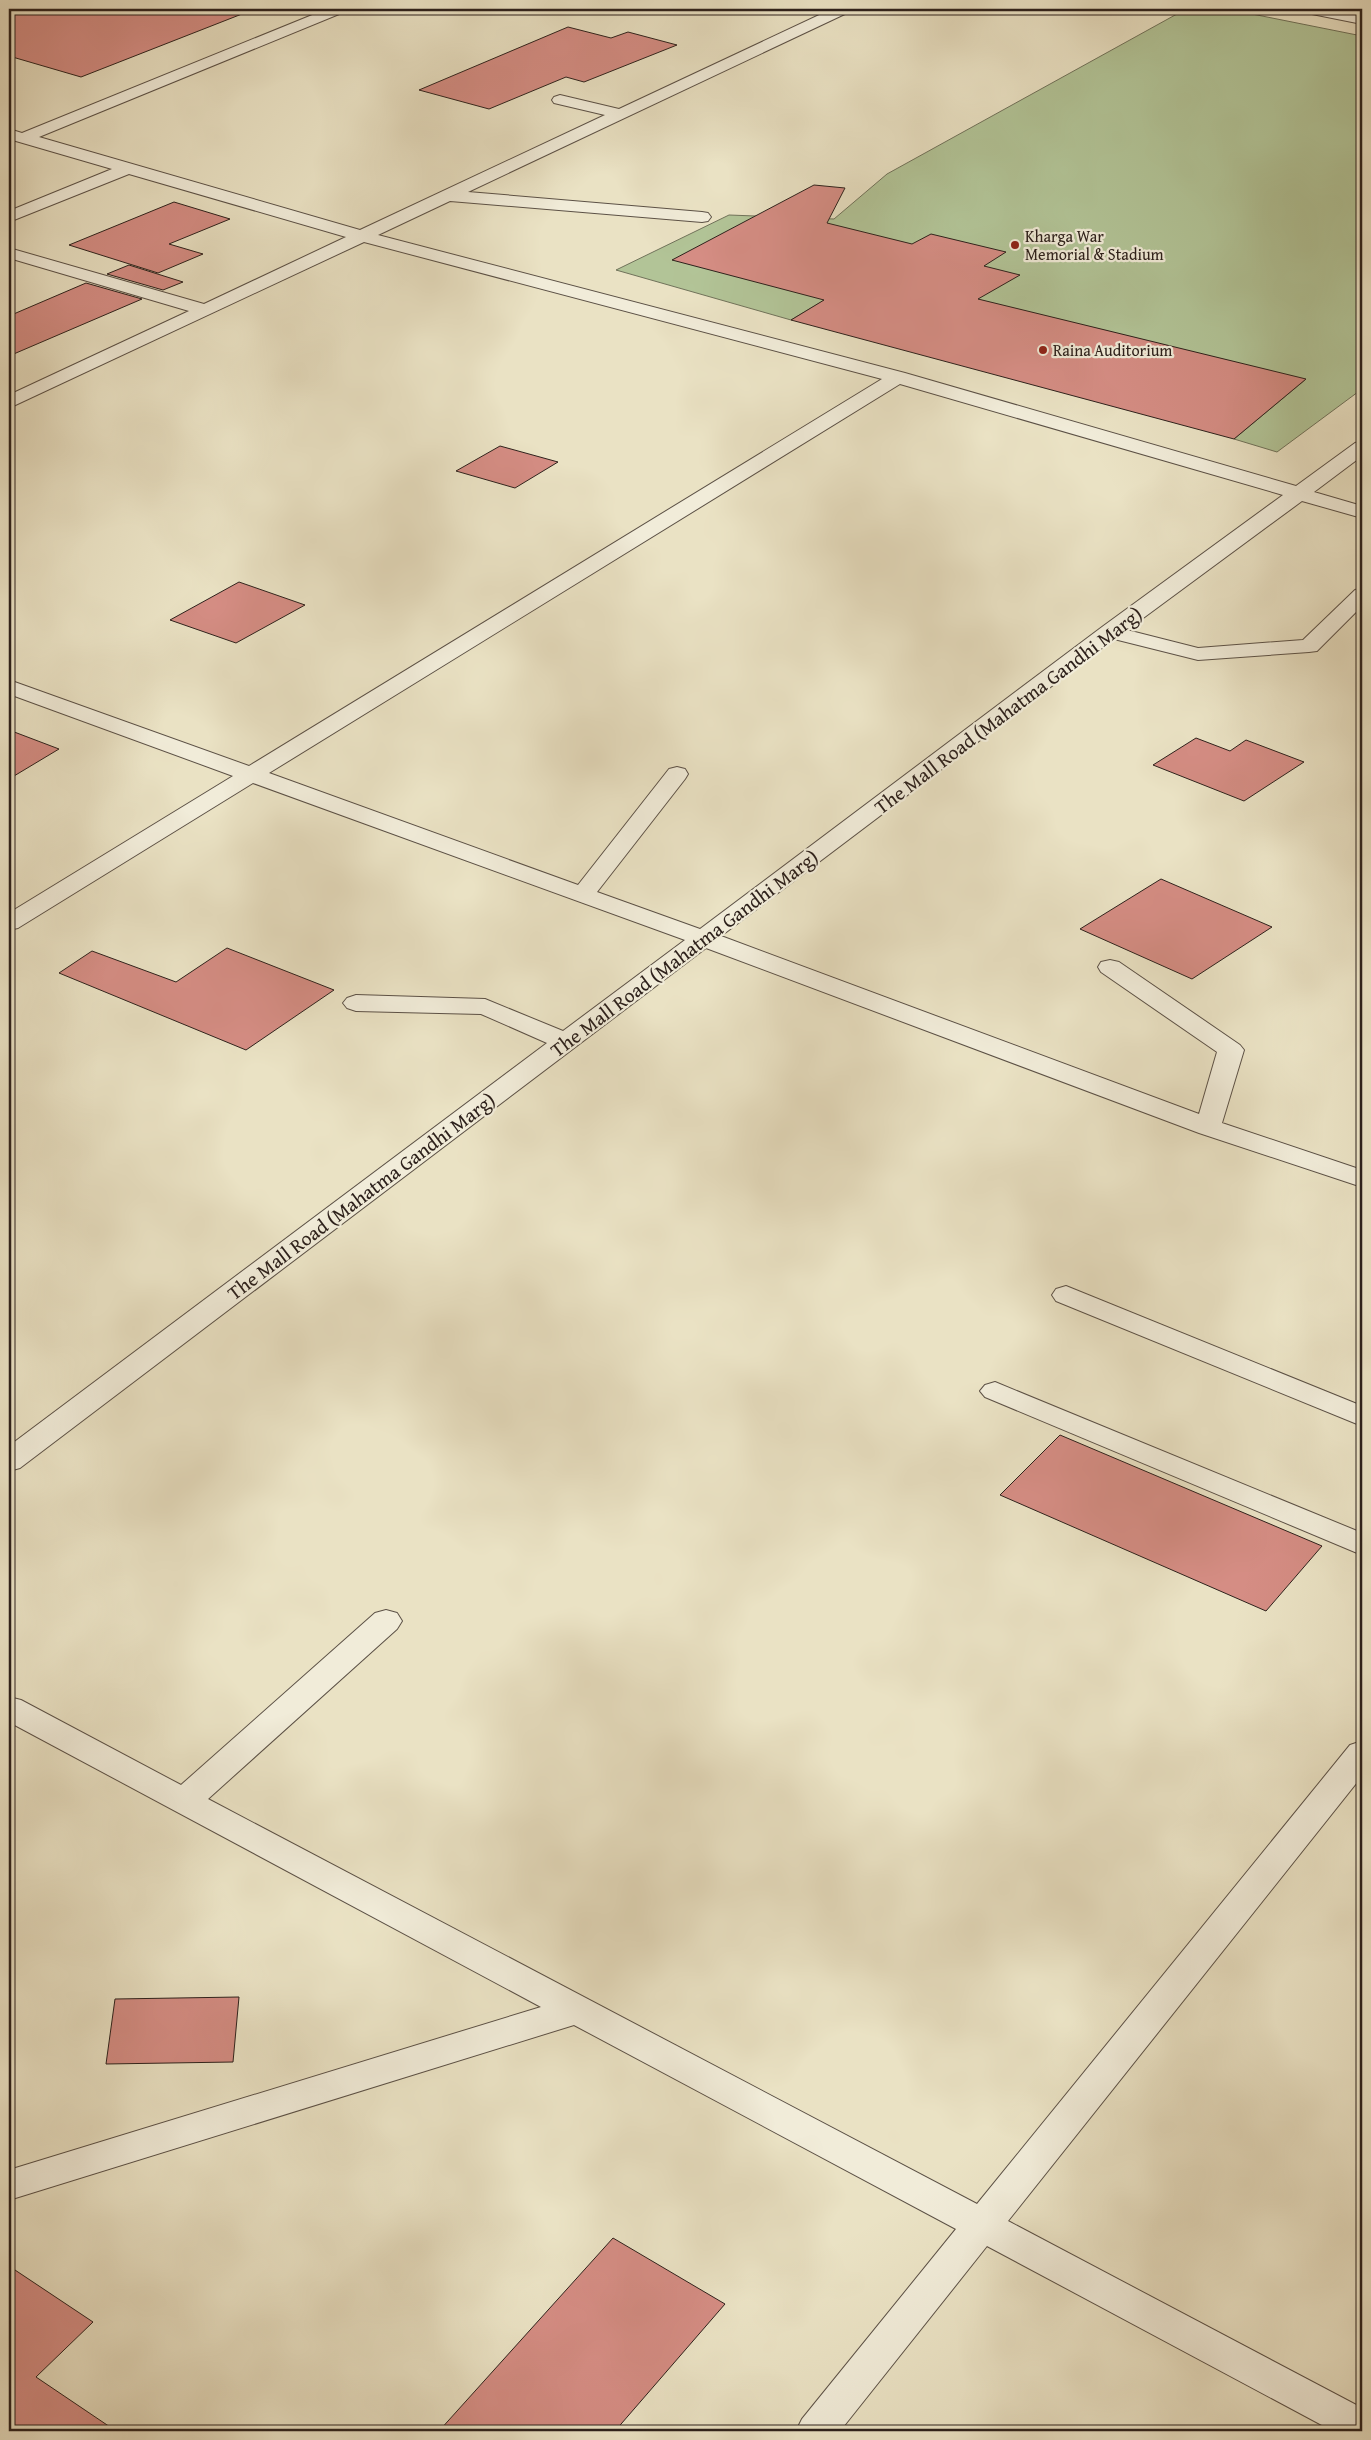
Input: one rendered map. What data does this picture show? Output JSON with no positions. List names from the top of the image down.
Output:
{
  "streets": {
    "street": ["The Mall Road (Mahatma Gandhi Marg)"]
  },
  "places": ["Kharga War Memorial & Stadium", "Raina Auditorium"]
}
